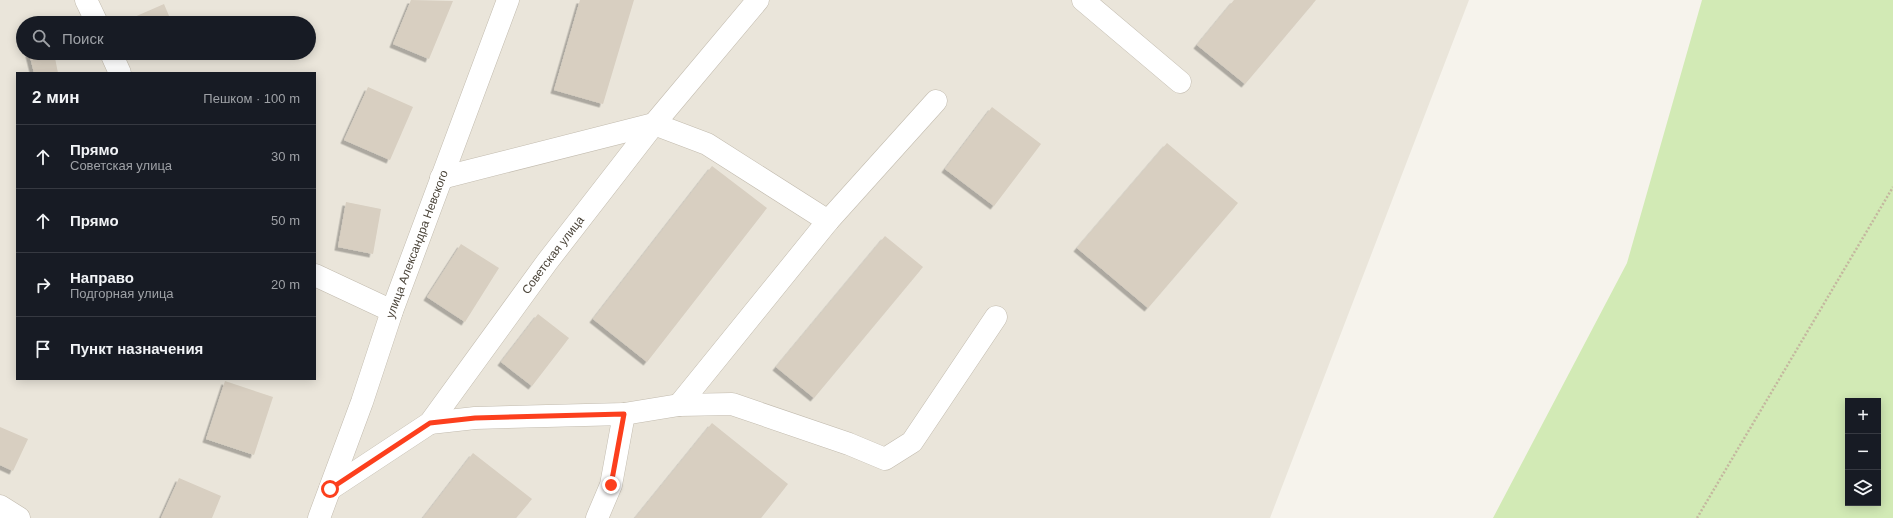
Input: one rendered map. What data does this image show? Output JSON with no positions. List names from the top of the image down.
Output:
{
  "streets": {
    "street": ["улица Александра Невского", "Советская улица"]
  },
  "crossings": [
    ["улица Александра Невского", "Советская улица"]
  ],
  "page": {
    "search": "Поиск",
    "heading": ["2 мин", "Пешком · 100 m"],
    "list": [
      ["Прямо", "Советская улица", "30 m"],
      ["Прямо", "50 m"],
      ["Направо", "Подгорная улица", "20 m"],
      "Пункт назначения"
    ],
    "map_buttons": ["+", "−"]
  }
}
